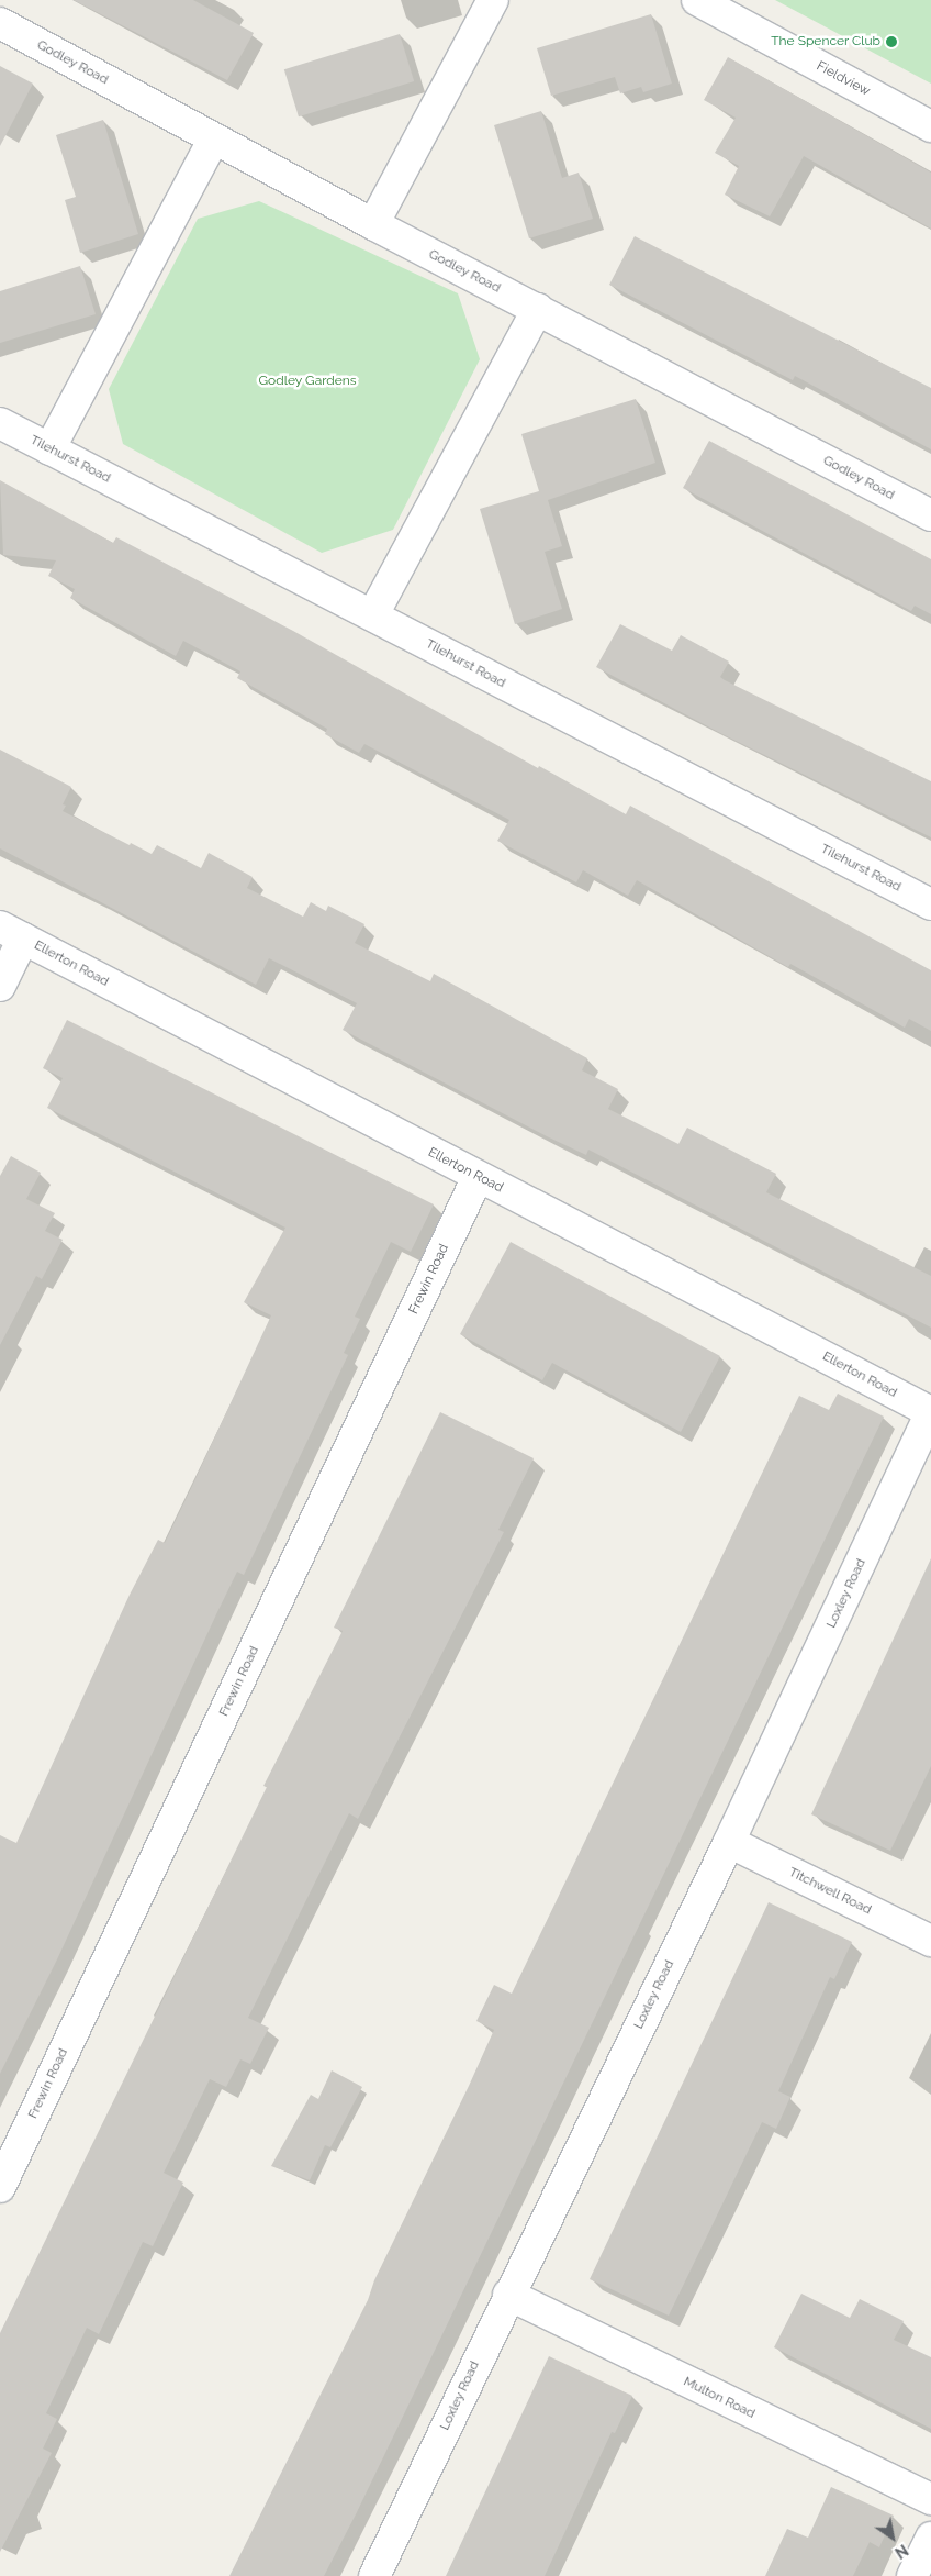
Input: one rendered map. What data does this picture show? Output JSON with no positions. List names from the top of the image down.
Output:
{
  "streets": {
    "street": [
      "Godley Road",
      "Fieldview",
      "Tilehurst Road",
      "Ellerton Road",
      "Frewin Road",
      "Loxley Road",
      "Titchwell Road",
      "Multon Road"
    ]
  },
  "crossings": [
    ["Ellerton Road", "Frewin Road"],
    ["Ellerton Road", "Loxley Road"],
    ["Loxley Road", "Titchwell Road"],
    ["Loxley Road", "Multon Road"]
  ],
  "parks": ["Godley Gardens"],
  "places": ["The Spencer Club"],
  "north": "bottom right"
}
